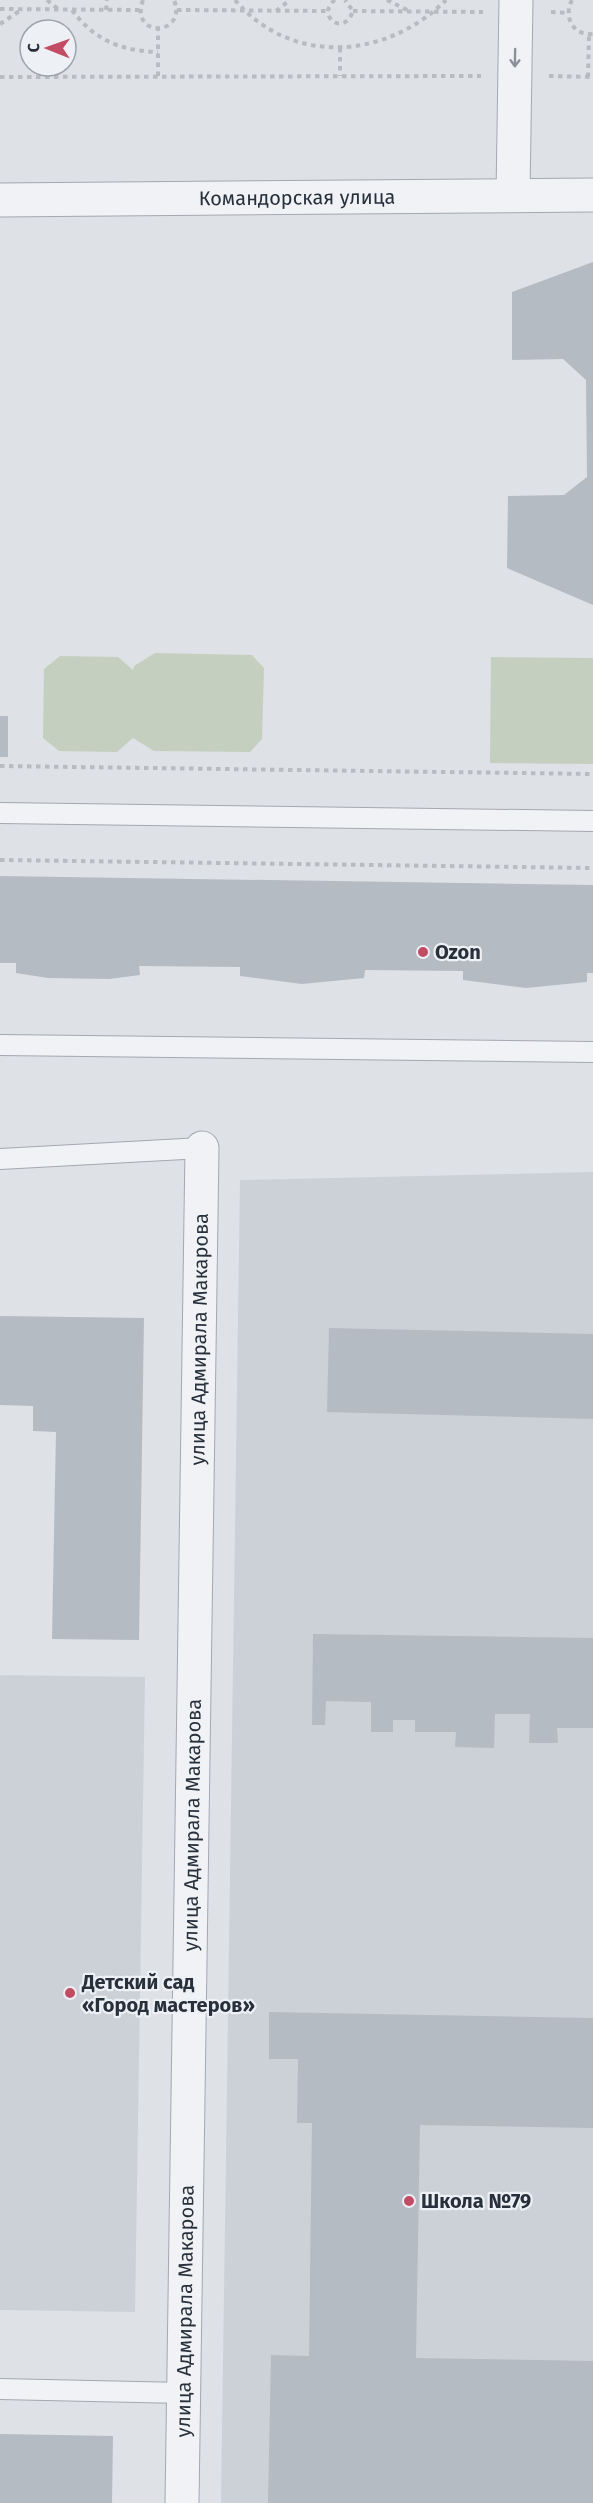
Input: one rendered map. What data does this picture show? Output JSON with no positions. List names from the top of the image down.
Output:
{
  "streets": {
    "street": ["Командорская улица", "улица Адмирала Макарова"]
  },
  "places": ["Ozon", "Детский сад «Город мастеров»", "Школа №79"],
  "north": "left"
}
